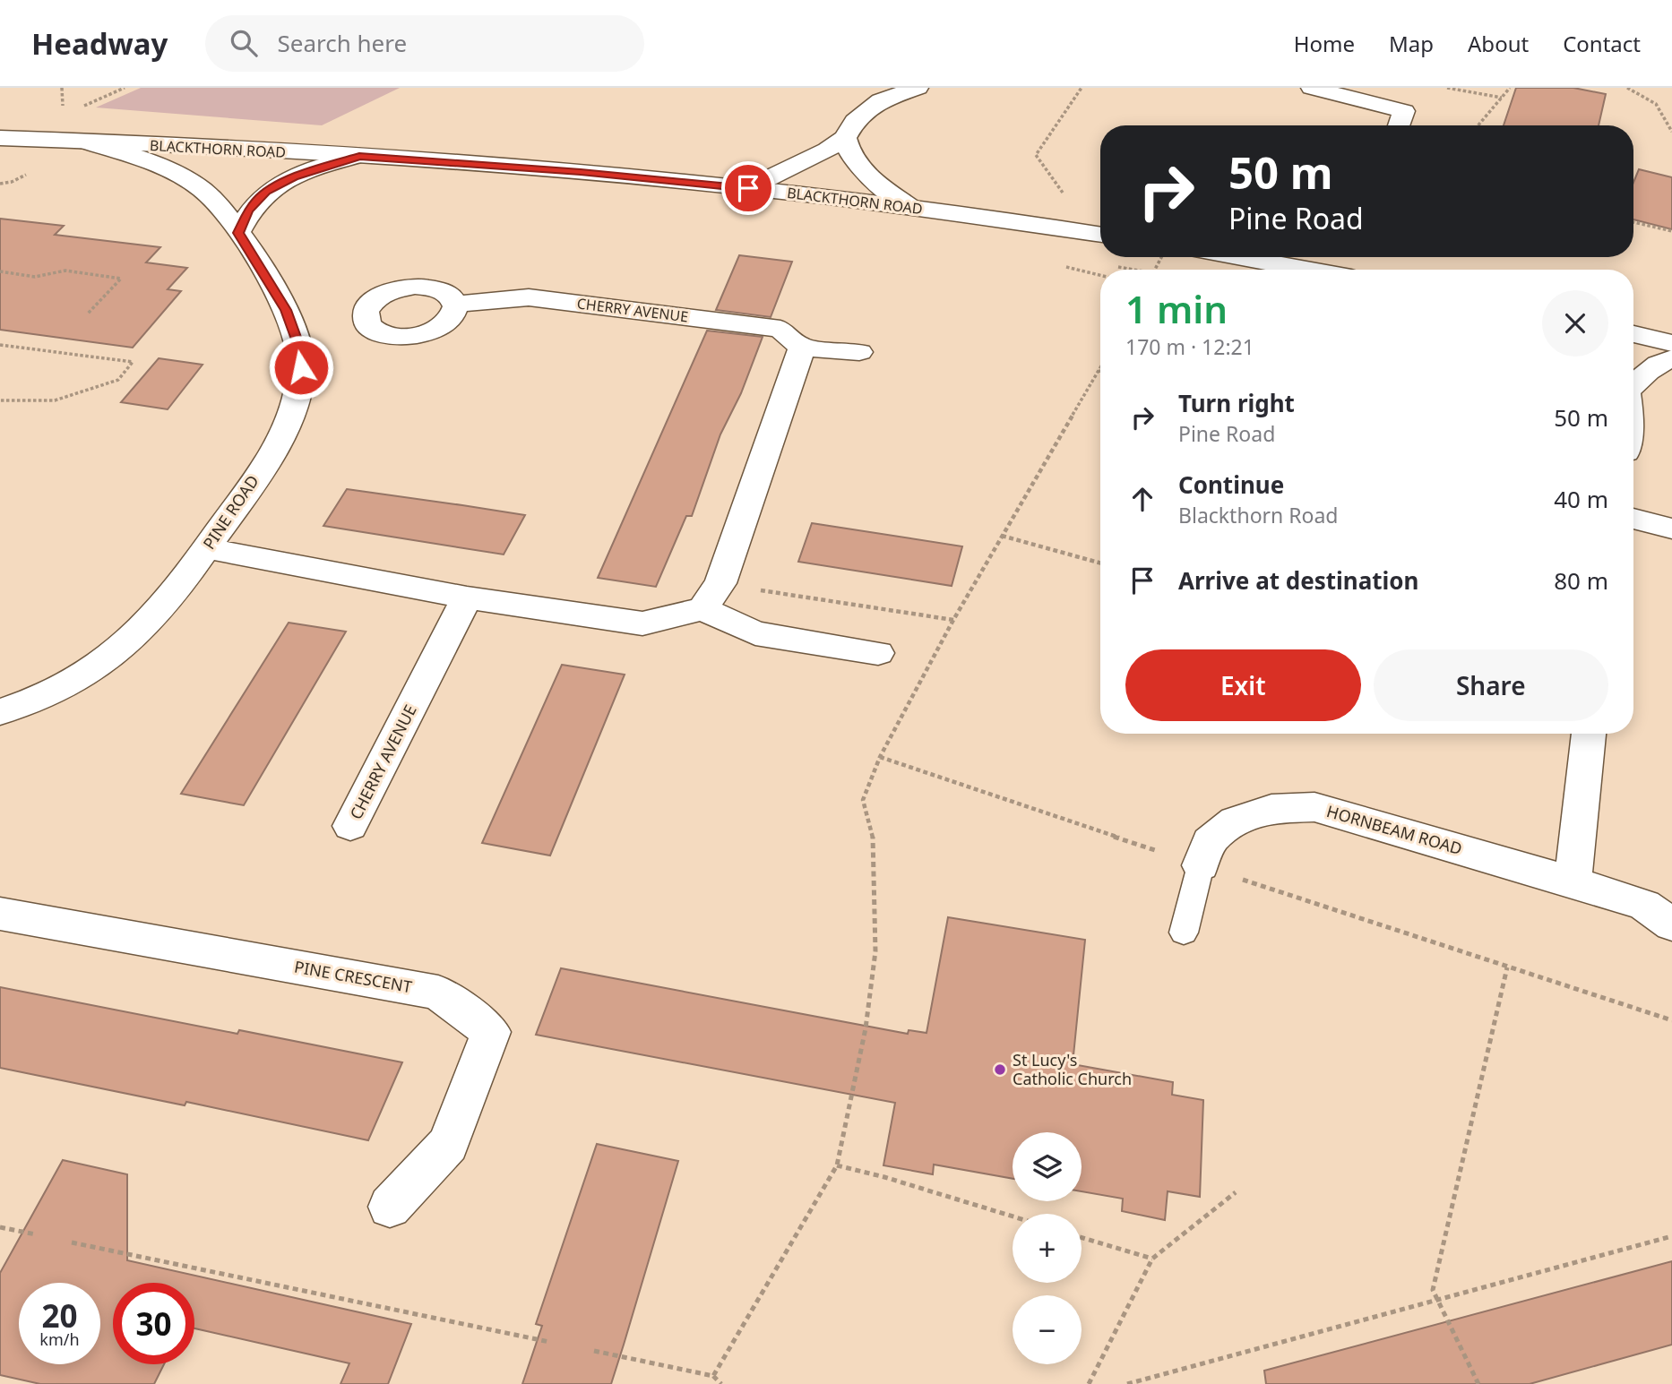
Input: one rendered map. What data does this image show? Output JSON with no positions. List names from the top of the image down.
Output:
{
  "streets": {
    "street": [
      "BLACKTHORN ROAD",
      "CHERRY AVENUE",
      "PINE ROAD",
      "HORNBEAM ROAD",
      "PINE CRESCENT"
    ]
  },
  "crossings": [
    ["BLACKTHORN ROAD", "PINE ROAD"]
  ],
  "places": ["St Lucy's Catholic Church"],
  "page": {
    "header": "Headway",
    "search": "Search here",
    "nav": [
      "Home",
      "Map",
      "About",
      "Contact"
    ],
    "turn": ["50 m", "Pine Road"],
    "heading": ["1 min", "170 m · 12:21"],
    "list": [
      {
        "name": "Turn right",
        "note": "Pine Road",
        "value": "50 m"
      },
      {
        "name": "Continue",
        "note": "Blackthorn Road",
        "value": "40 m"
      },
      {
        "name": "Arrive at destination",
        "value": "80 m"
      }
    ],
    "buttons": ["Exit", "Share"],
    "map_buttons": ["+", "−"],
    "speed": "20 km/h",
    "limit": "30"
  }
}
